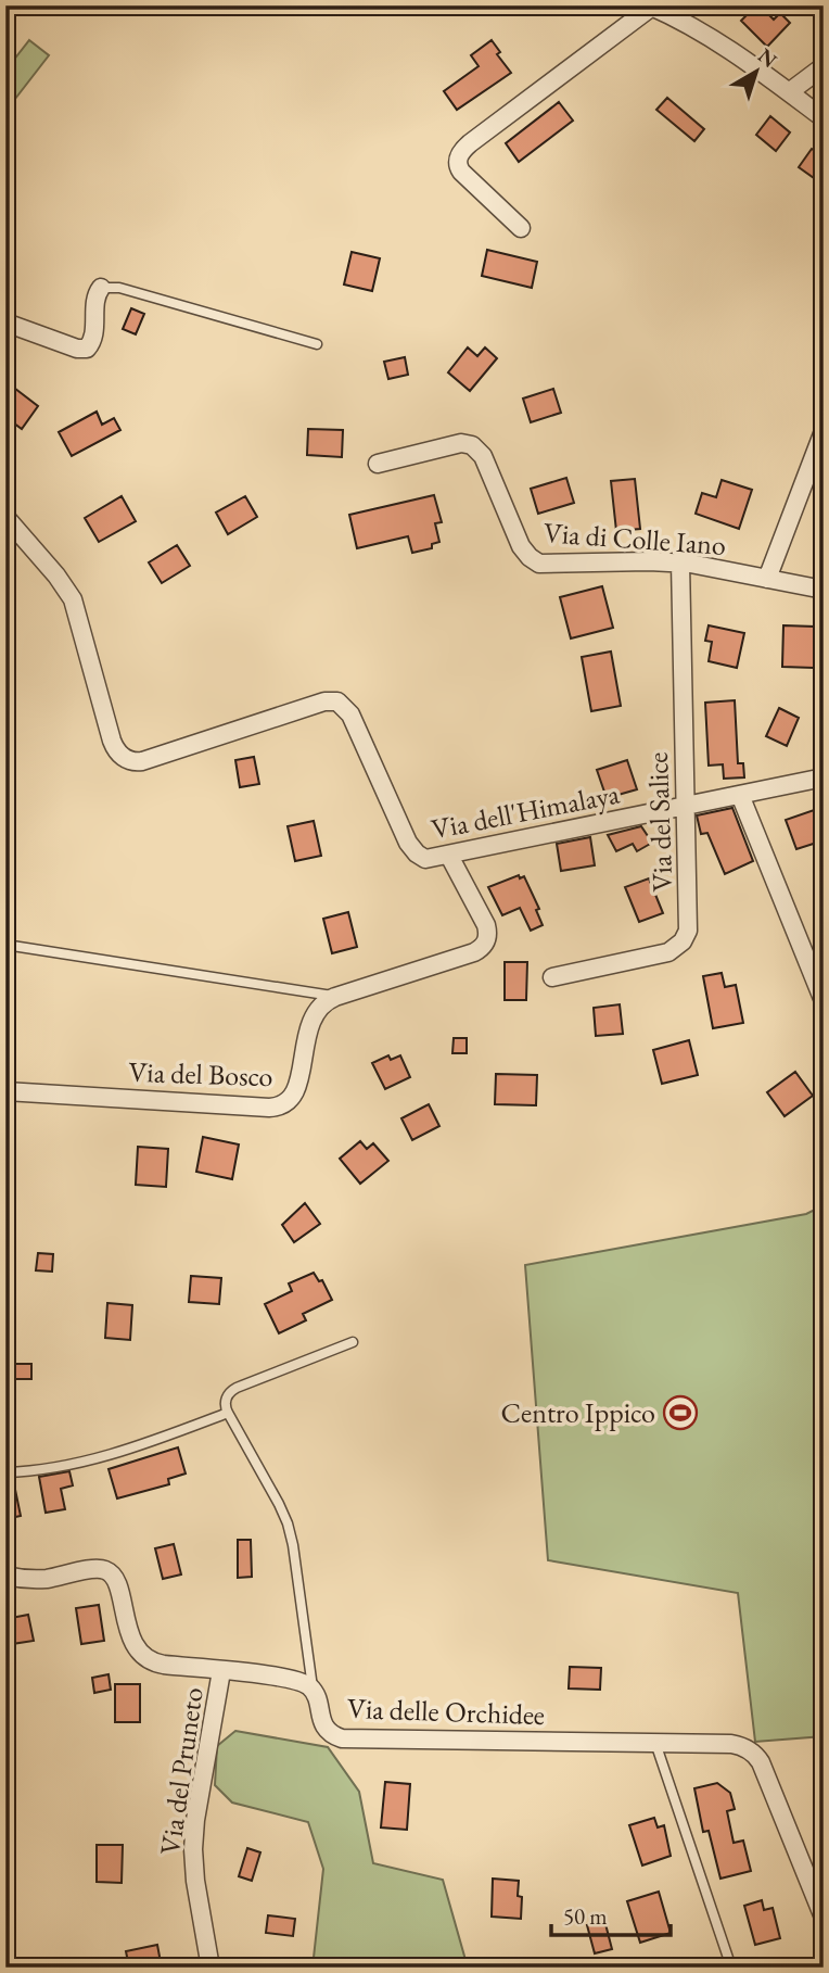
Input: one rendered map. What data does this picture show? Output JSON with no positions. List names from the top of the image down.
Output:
{
  "streets": {
    "street": [
      "Via di Colle Iano",
      "Via dell'Himalaya",
      "Via del Salice",
      "Via del Bosco",
      "Via delle Orchidee",
      "Via del Pruneto"
    ]
  },
  "crossings": [
    ["Via di Colle Iano", "Via del Salice"],
    ["Via dell'Himalaya", "Via del Salice"],
    ["Via dell'Himalaya", "Via del Bosco"],
    ["Via delle Orchidee", "Via del Pruneto"]
  ],
  "places": {
    "sports": ["Centro Ippico"]
  },
  "scale_bar": "50 m",
  "north": "top right"
}
